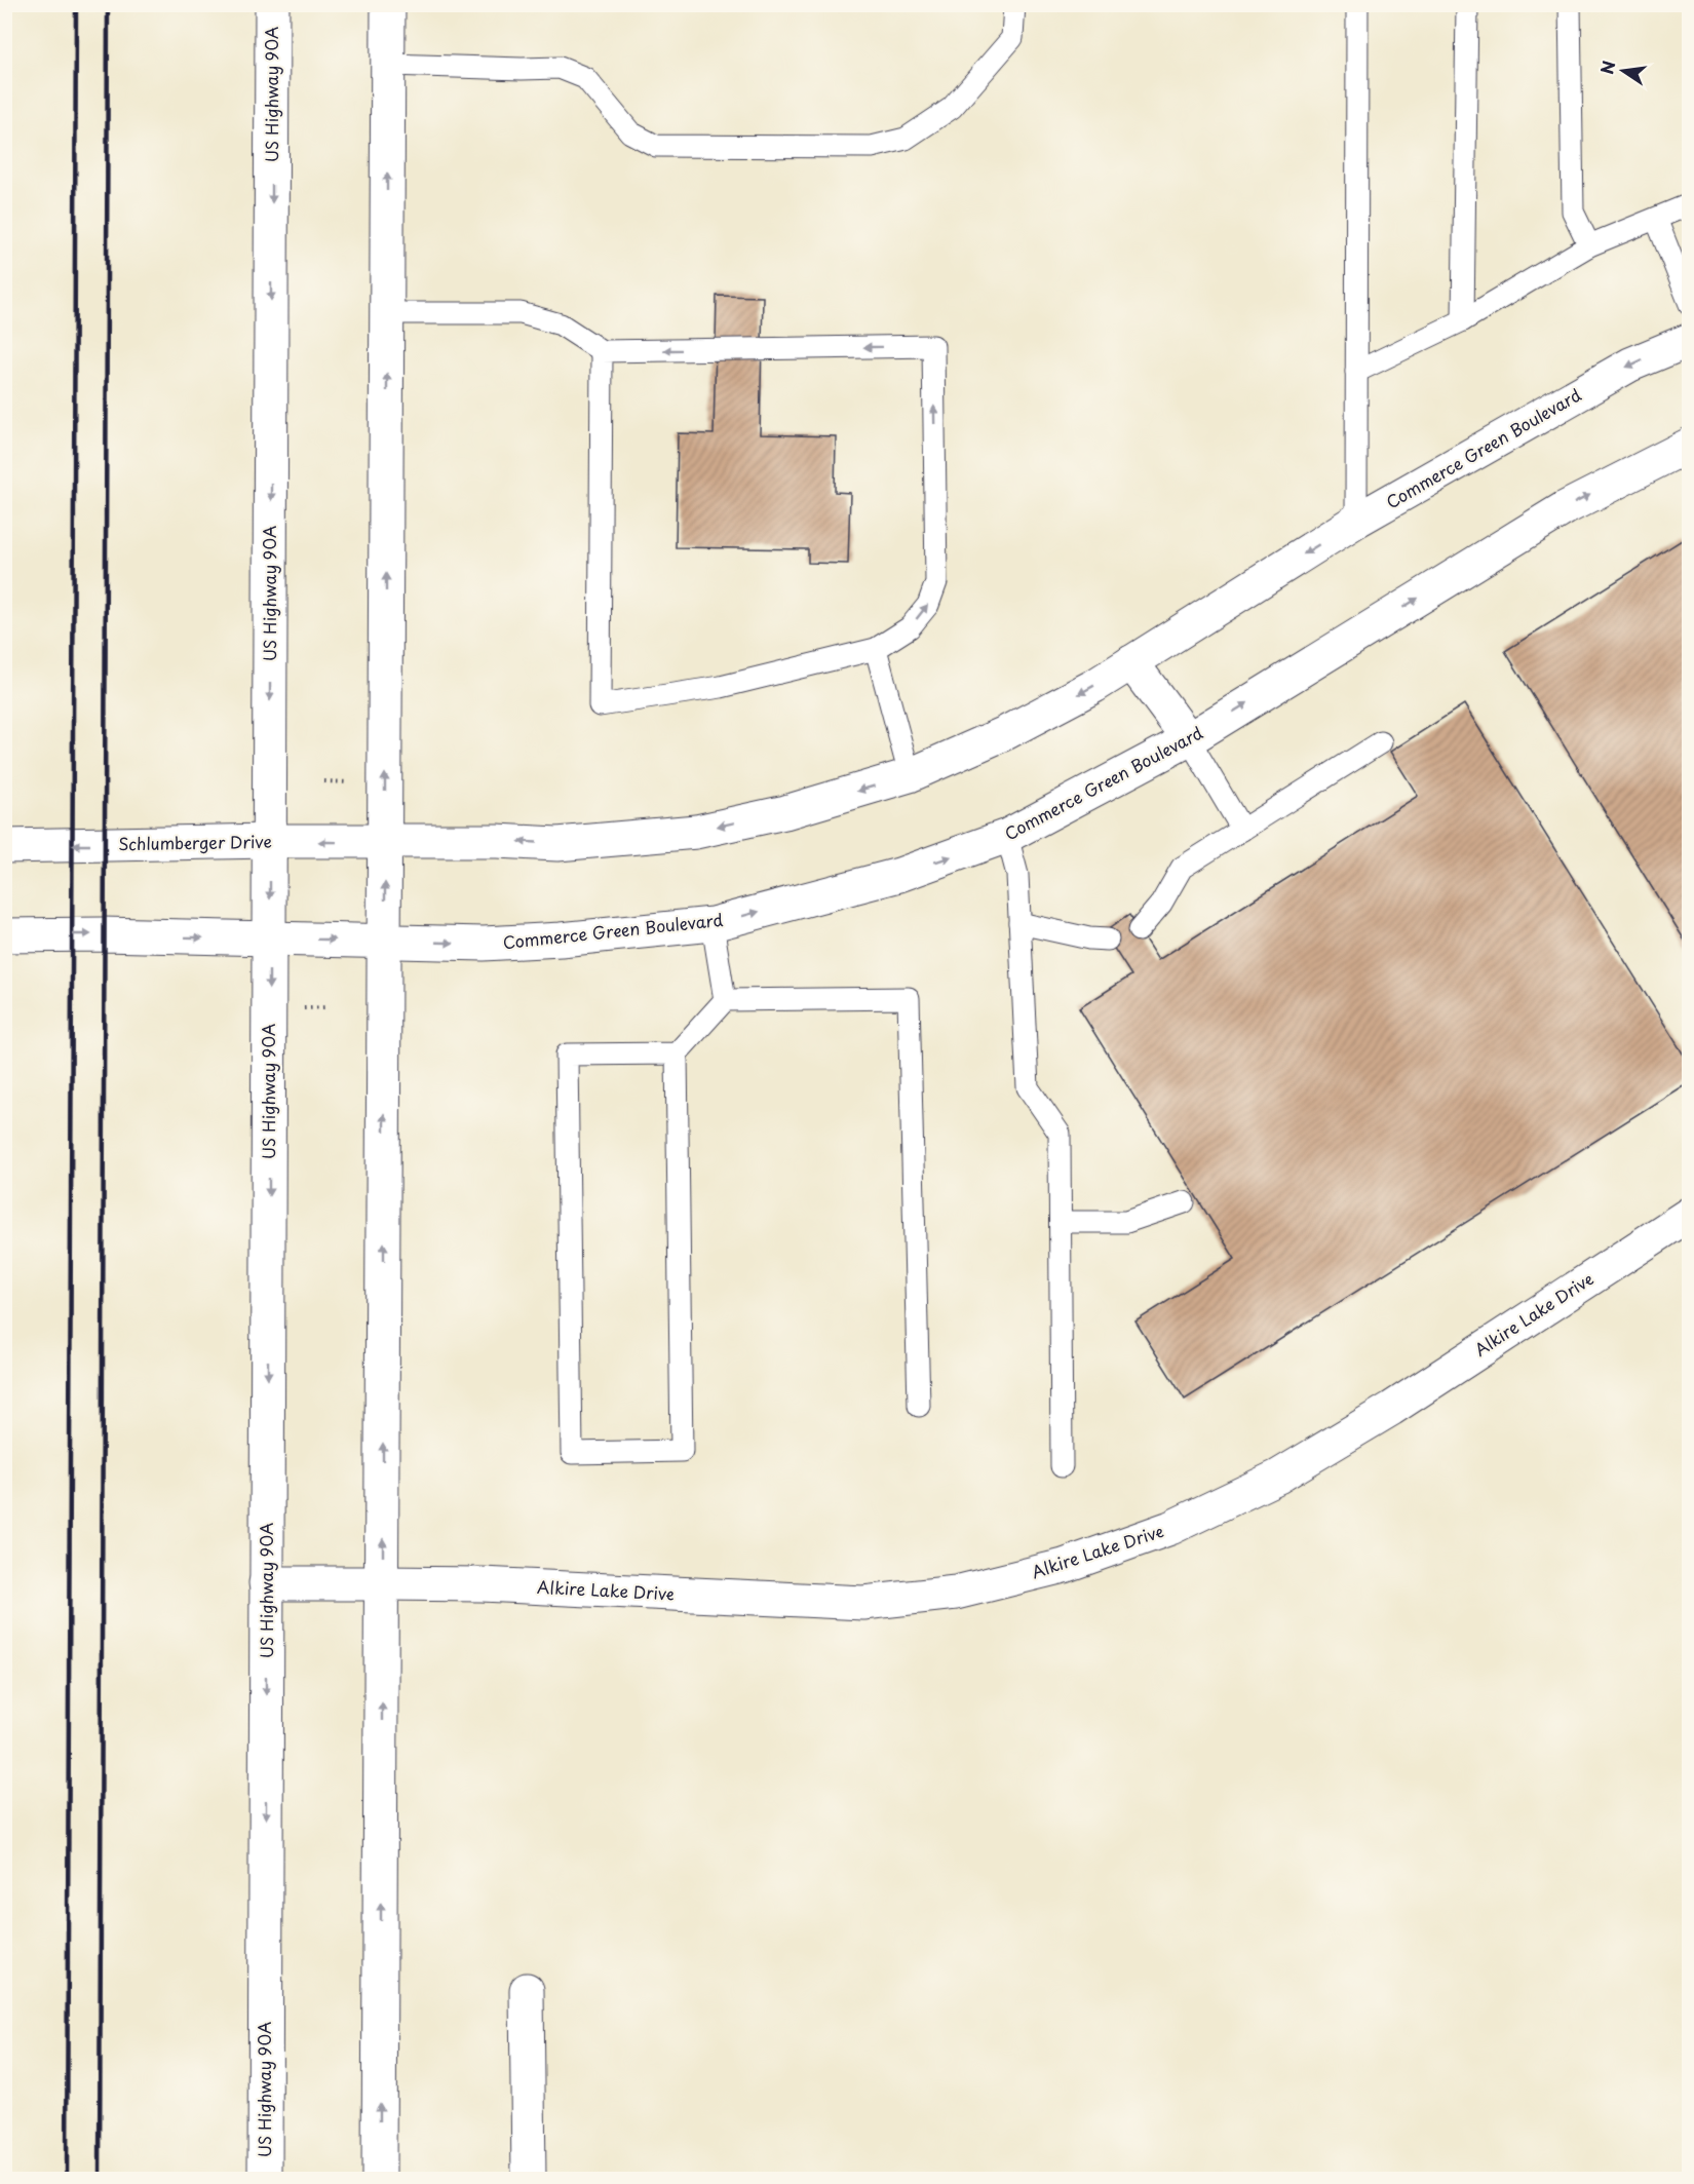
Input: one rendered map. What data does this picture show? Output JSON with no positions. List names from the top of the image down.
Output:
{
  "streets": {
    "street": [
      "US Highway 90A",
      "Commerce Green Boulevard",
      "Schlumberger Drive",
      "Alkire Lake Drive"
    ]
  },
  "crossings": [
    ["US Highway 90A", "Commerce Green Boulevard"],
    ["US Highway 90A", "Schlumberger Drive"],
    ["US Highway 90A", "Alkire Lake Drive"],
    ["Commerce Green Boulevard", "Schlumberger Drive"]
  ],
  "north": "left"
}
